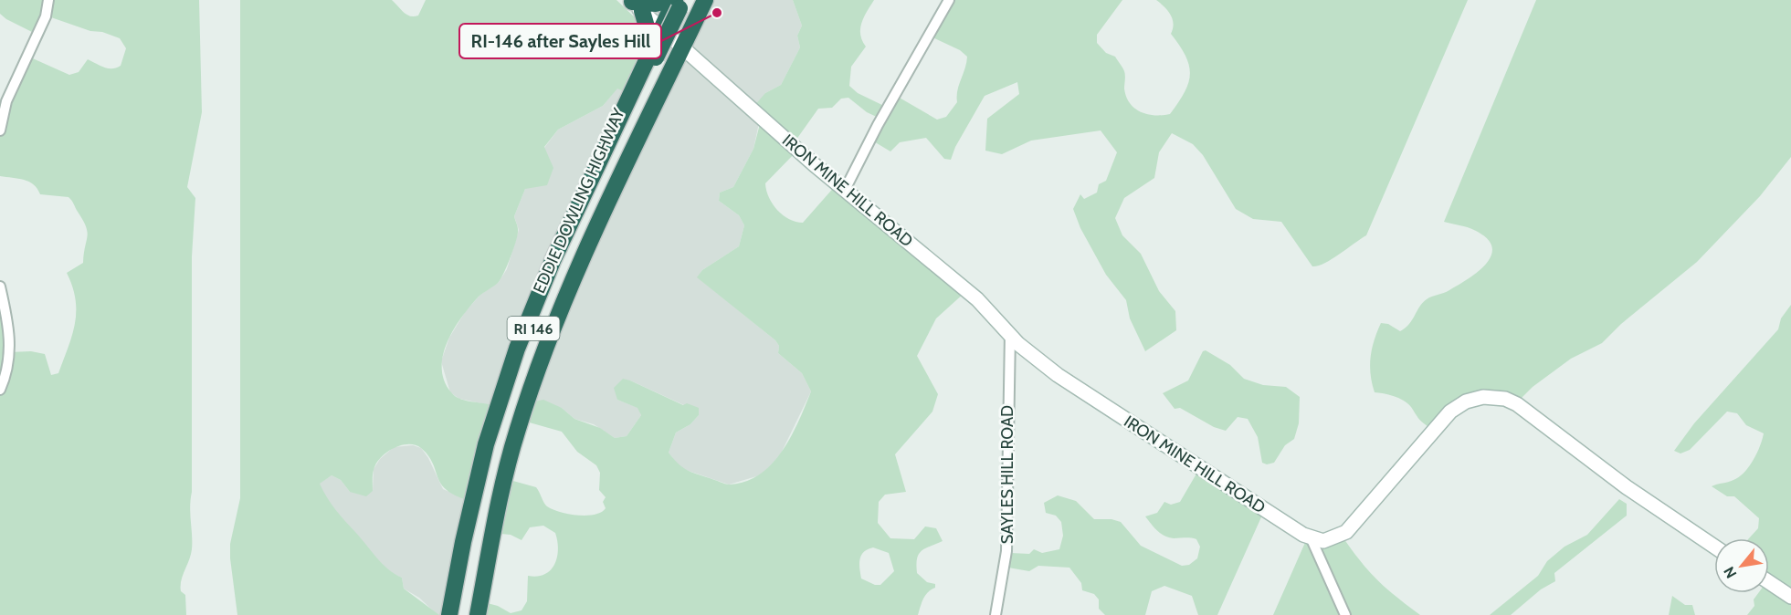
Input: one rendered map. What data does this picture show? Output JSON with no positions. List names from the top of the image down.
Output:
{
  "streets": {
    "highway": ["EDDIE DOWLING HIGHWAY", "RI 146"],
    "street": ["IRON MINE HILL ROAD", "SAYLES HILL ROAD"]
  },
  "crossings": [
    ["IRON MINE HILL ROAD", "SAYLES HILL ROAD"]
  ],
  "places": ["RI-146 after Sayles Hill"],
  "north": "bottom left"
}
